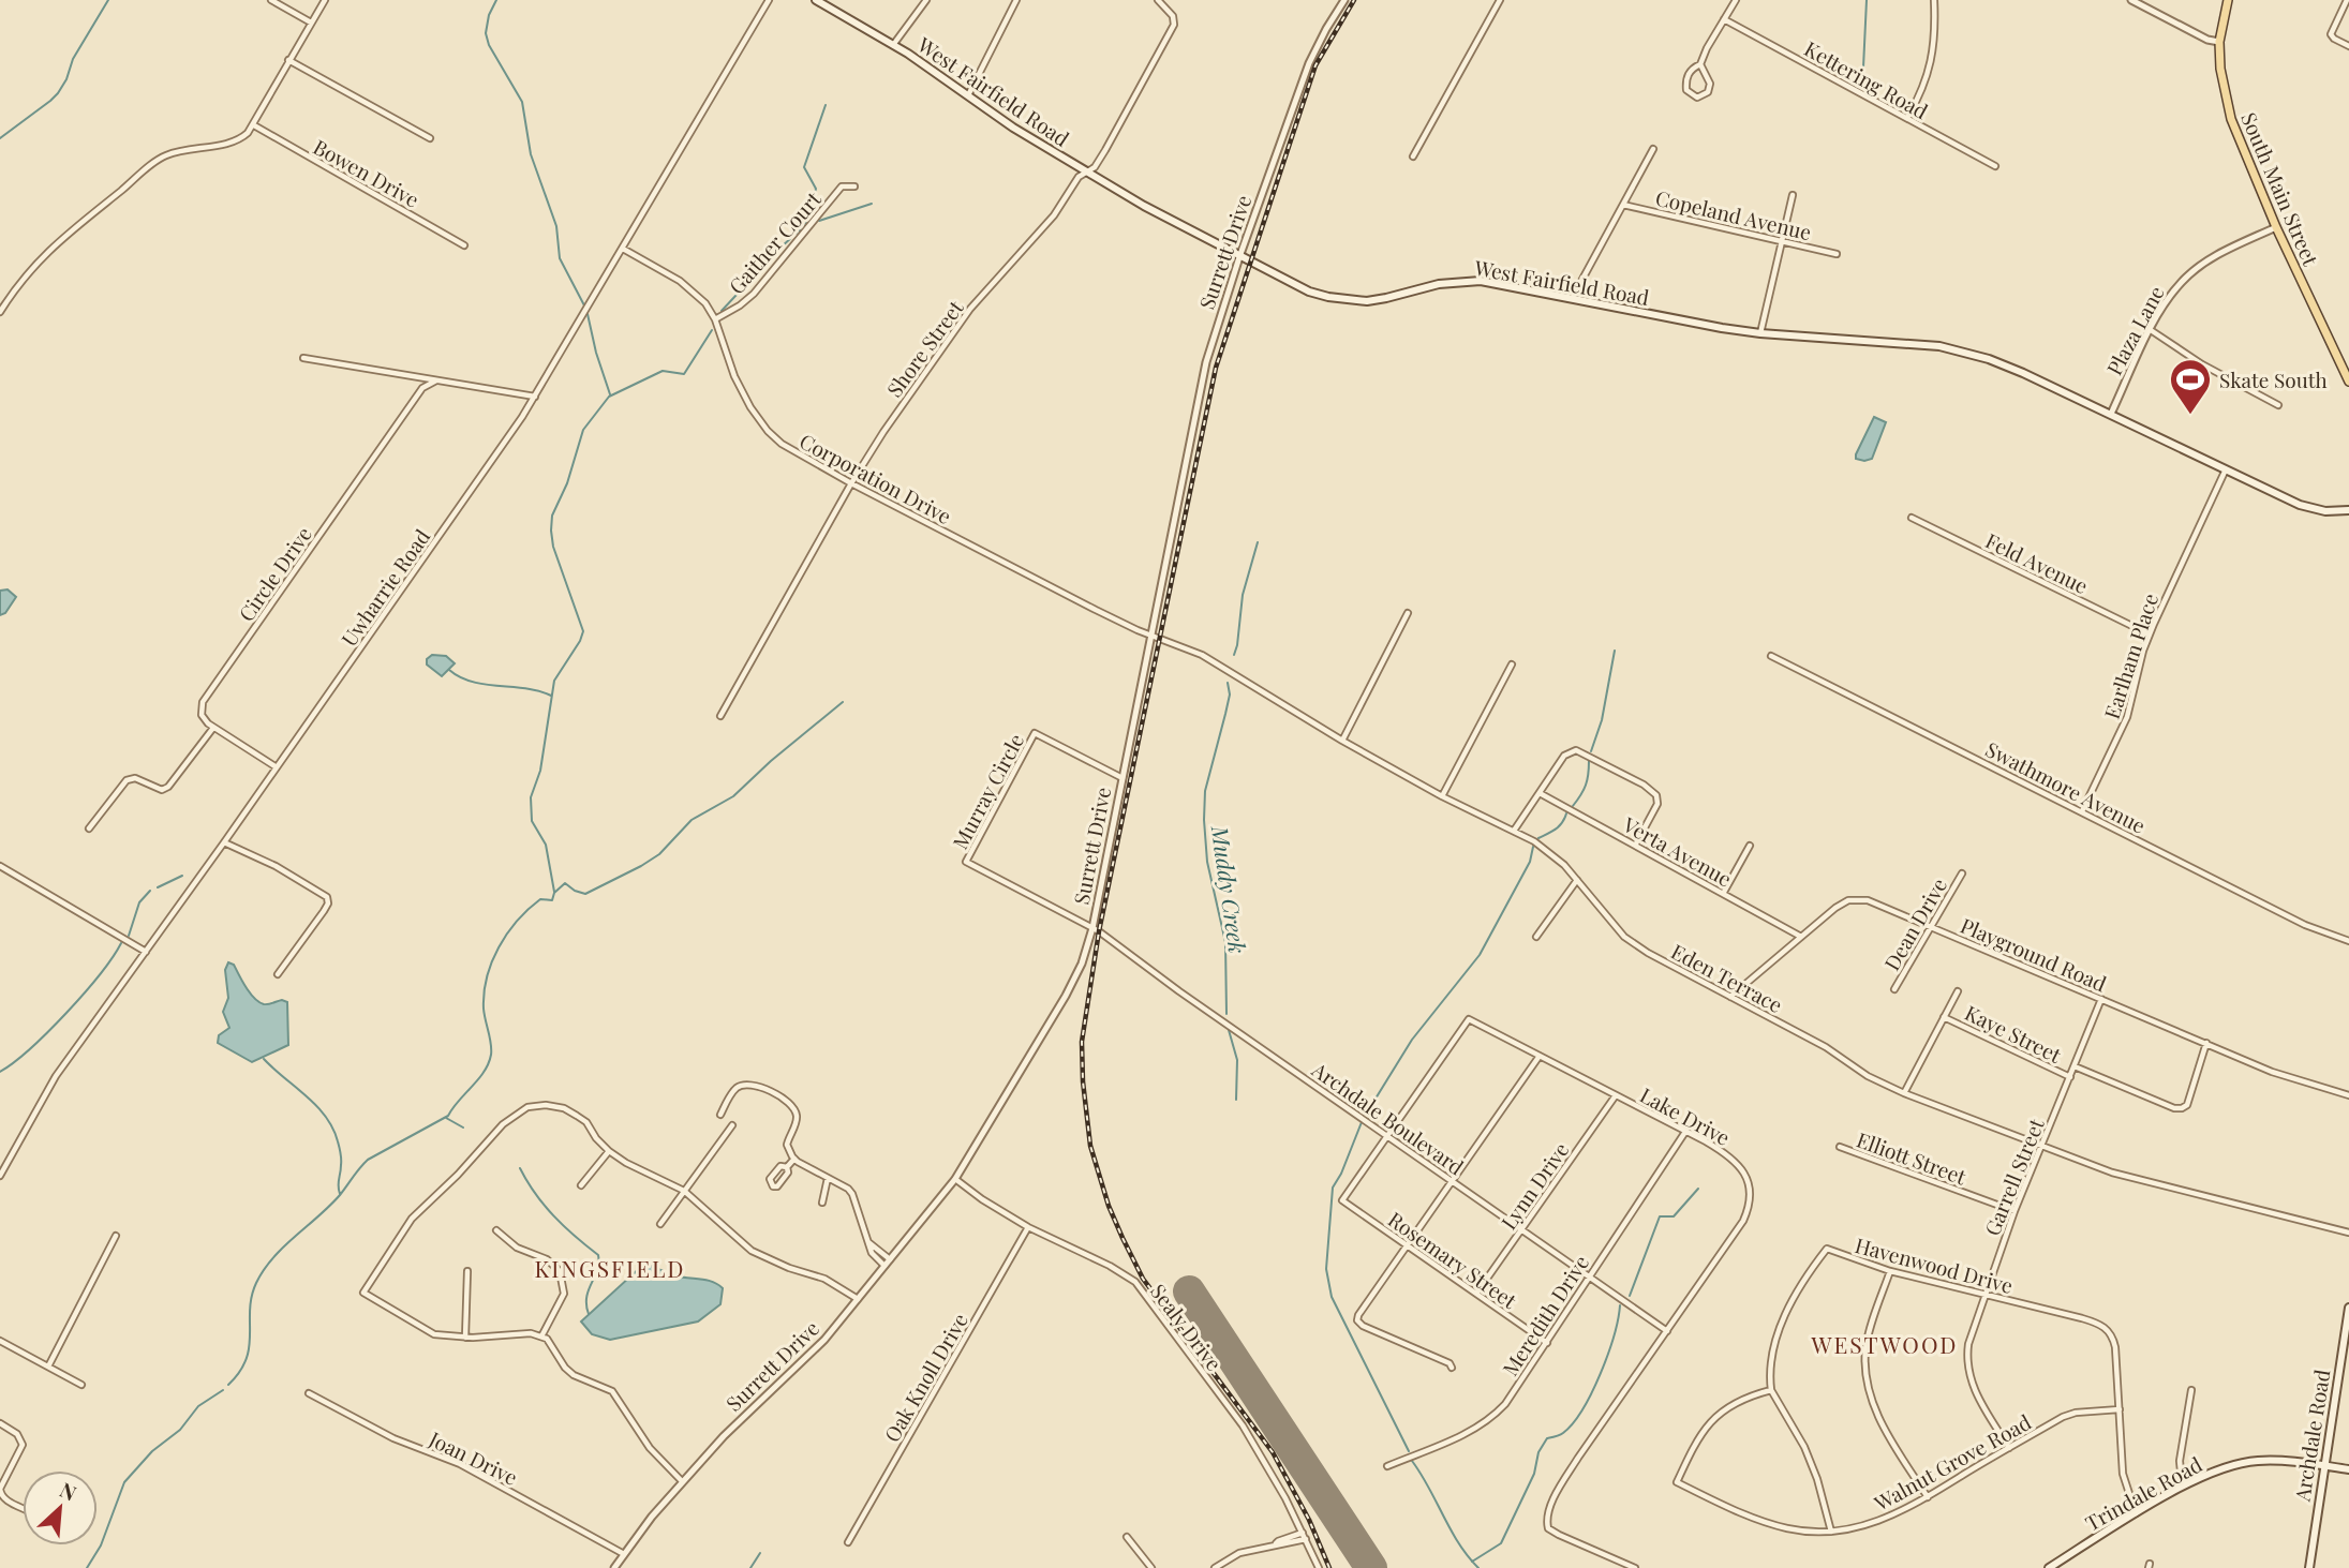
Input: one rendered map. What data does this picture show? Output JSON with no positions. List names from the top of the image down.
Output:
{
  "streets": {
    "main road": [
      "West Fairfield Road",
      "South Main Street",
      "Archdale Road",
      "Trindale Road"
    ],
    "street": [
      "Kettering Road",
      "Bowen Drive",
      "Copeland Avenue",
      "Gaither Court",
      "Surrett Drive",
      "Plaza Lane",
      "Shore Street",
      "Corporation Drive",
      "Feld Avenue",
      "Circle Drive",
      "Uwharrie Road",
      "Earlham Place",
      "Swathmore Avenue",
      "Murray Circle",
      "Verta Avenue",
      "Dean Drive",
      "Playground Road",
      "Eden Terrace",
      "Kaye Street",
      "Lake Drive",
      "Archdale Boulevard",
      "Elliott Street",
      "Garrell Street",
      "Lynn Drive",
      "Rosemary Street",
      "Havenwood Drive",
      "Meredith Drive",
      "Sealy Drive",
      "Oak Knoll Drive",
      "Joan Drive",
      "Walnut Grove Road"
    ]
  },
  "crossings": [
    ["West Fairfield Road", "Surrett Drive"],
    ["West Fairfield Road", "Plaza Lane"],
    ["West Fairfield Road", "Shore Street"],
    ["West Fairfield Road", "Earlham Place"],
    ["South Main Street", "Plaza Lane"],
    ["Gaither Court", "Corporation Drive"],
    ["Surrett Drive", "Corporation Drive"],
    ["Surrett Drive", "Murray Circle"],
    ["Surrett Drive", "Eden Terrace"],
    ["Surrett Drive", "Archdale Boulevard"],
    ["Surrett Drive", "Sealy Drive"],
    ["Surrett Drive", "Joan Drive"],
    ["Shore Street", "Corporation Drive"],
    ["Corporation Drive", "Uwharrie Road"],
    ["Corporation Drive", "Eden Terrace"],
    ["Feld Avenue", "Earlham Place"],
    ["Earlham Place", "Swathmore Avenue"],
    ["Murray Circle", "Archdale Boulevard"],
    ["Verta Avenue", "Playground Road"],
    ["Dean Drive", "Playground Road"],
    ["Playground Road", "Eden Terrace"],
    ["Playground Road", "Kaye Street"],
    ["Playground Road", "Garrell Street"],
    ["Eden Terrace", "Garrell Street"],
    ["Kaye Street", "Garrell Street"],
    ["Lake Drive", "Archdale Boulevard"],
    ["Lake Drive", "Lynn Drive"],
    ["Lake Drive", "Rosemary Street"],
    ["Lake Drive", "Meredith Drive"],
    ["Archdale Boulevard", "Lynn Drive"],
    ["Archdale Boulevard", "Meredith Drive"],
    ["Elliott Street", "Garrell Street"],
    ["Garrell Street", "Havenwood Drive"],
    ["Garrell Street", "Walnut Grove Road"],
    ["Lynn Drive", "Rosemary Street"],
    ["Rosemary Street", "Meredith Drive"],
    ["Havenwood Drive", "Walnut Grove Road"],
    ["Havenwood Drive", "Trindale Road"],
    ["Sealy Drive", "Oak Knoll Drive"],
    ["Archdale Road", "Trindale Road"]
  ],
  "districts": ["KINGSFIELD", "WESTWOOD"],
  "water": ["Muddy Creek"],
  "places": {
    "sports": ["Skate South"]
  },
  "north": "top right"
}
